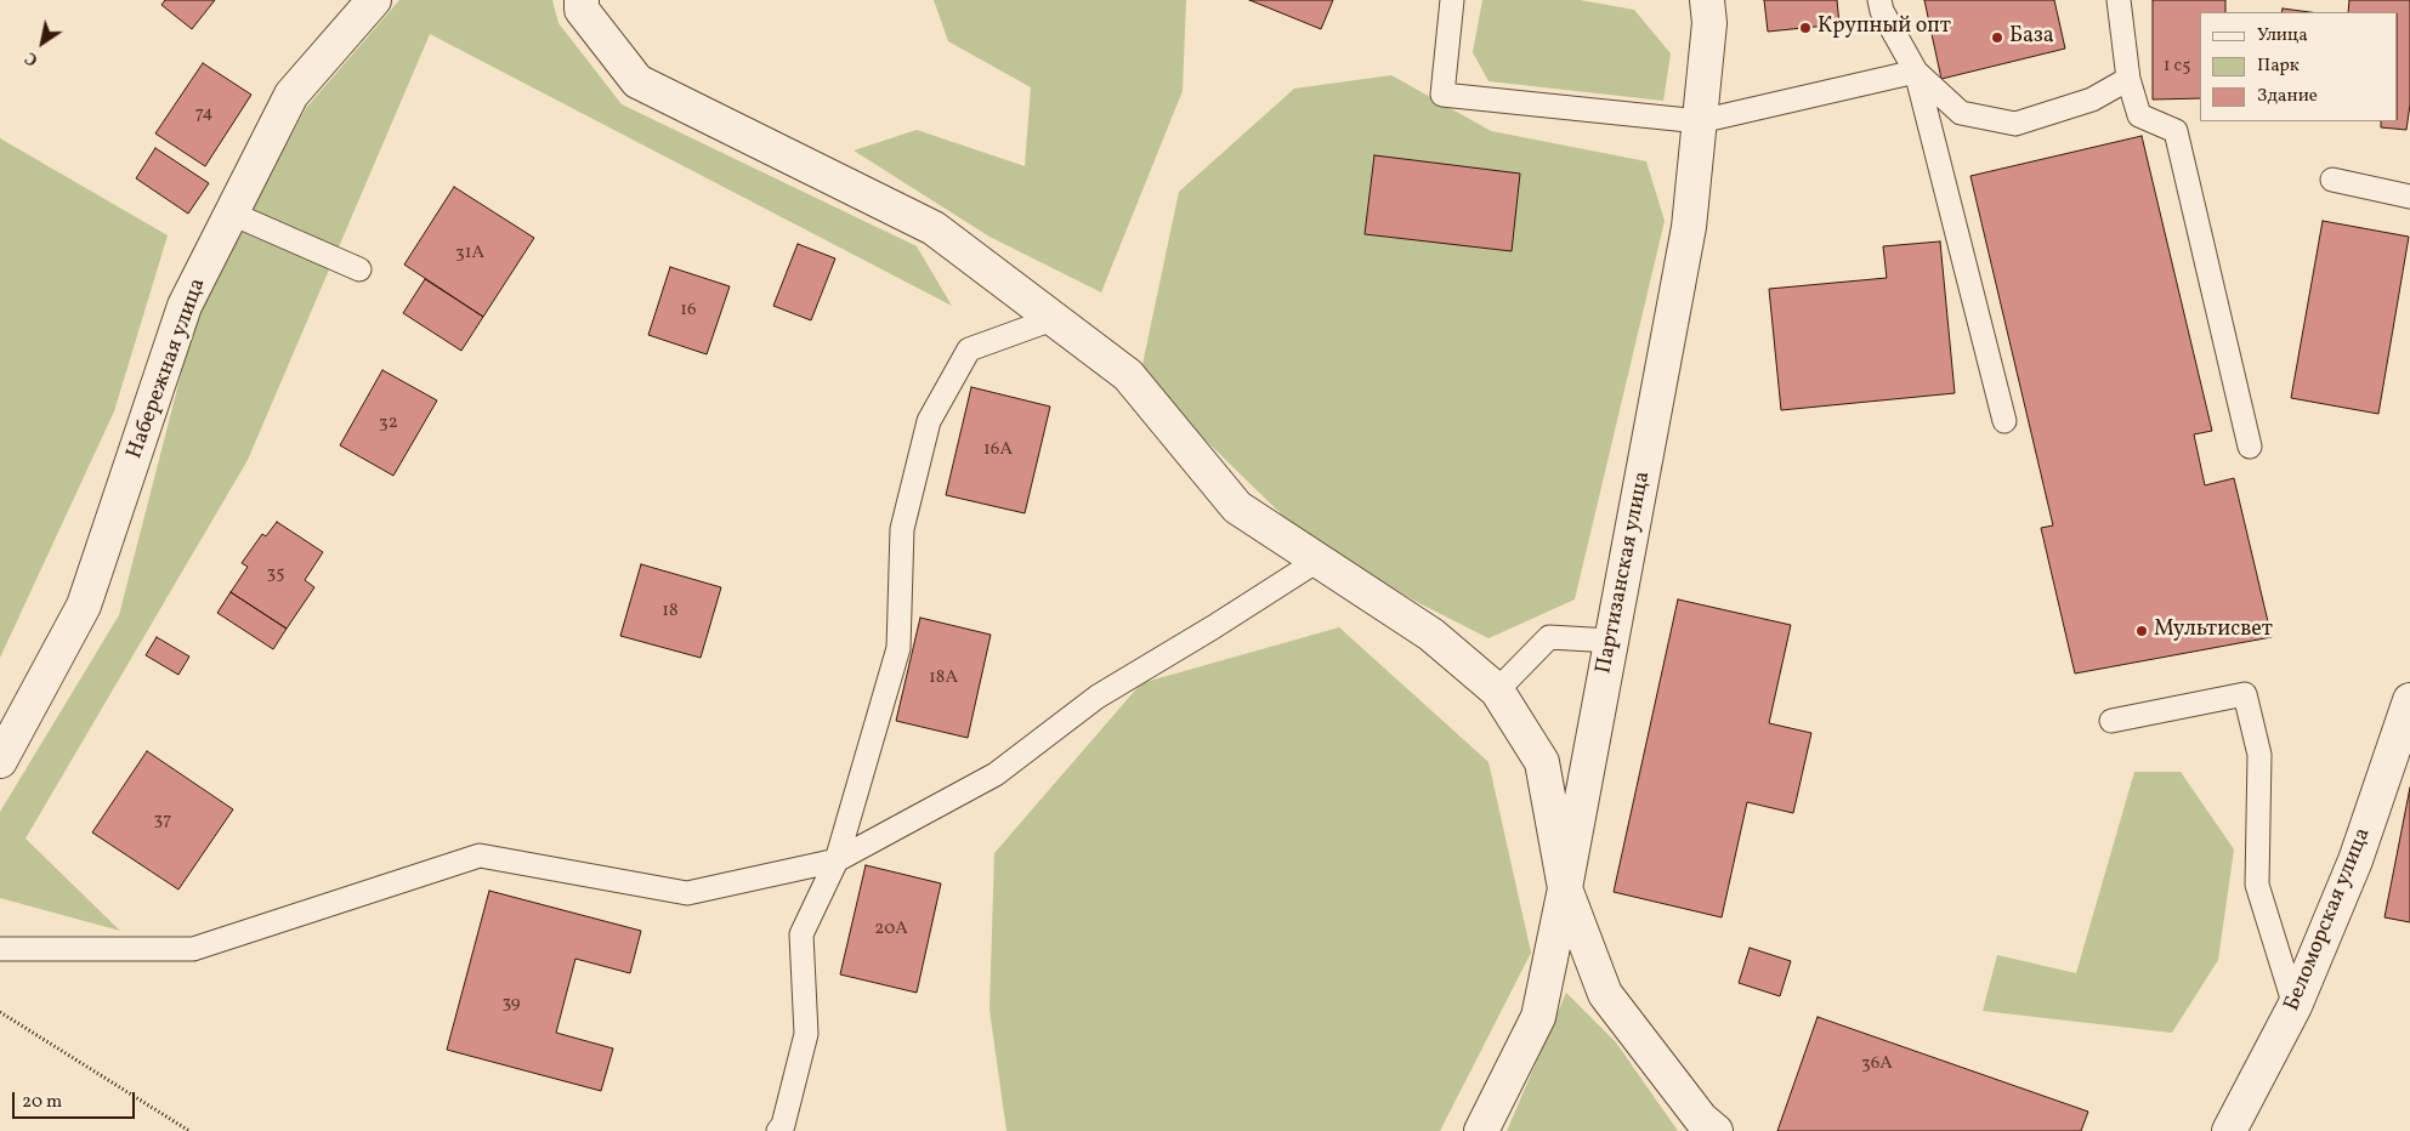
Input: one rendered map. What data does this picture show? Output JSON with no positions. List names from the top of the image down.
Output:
{
  "streets": {
    "street": ["Набережная улица", "Партизанская улица", "Беломорская улица"]
  },
  "places": ["Крупный опт", "База", "Мультисвет"],
  "house_numbers": [
    "1 с5",
    "74",
    "31А",
    "16",
    "32",
    "16А",
    "35",
    "18",
    "18А",
    "37",
    "20А",
    "39",
    "36А"
  ],
  "legend": ["Улица", "Парк", "Здание"],
  "scale_bar": "20 m",
  "north": "bottom left"
}
